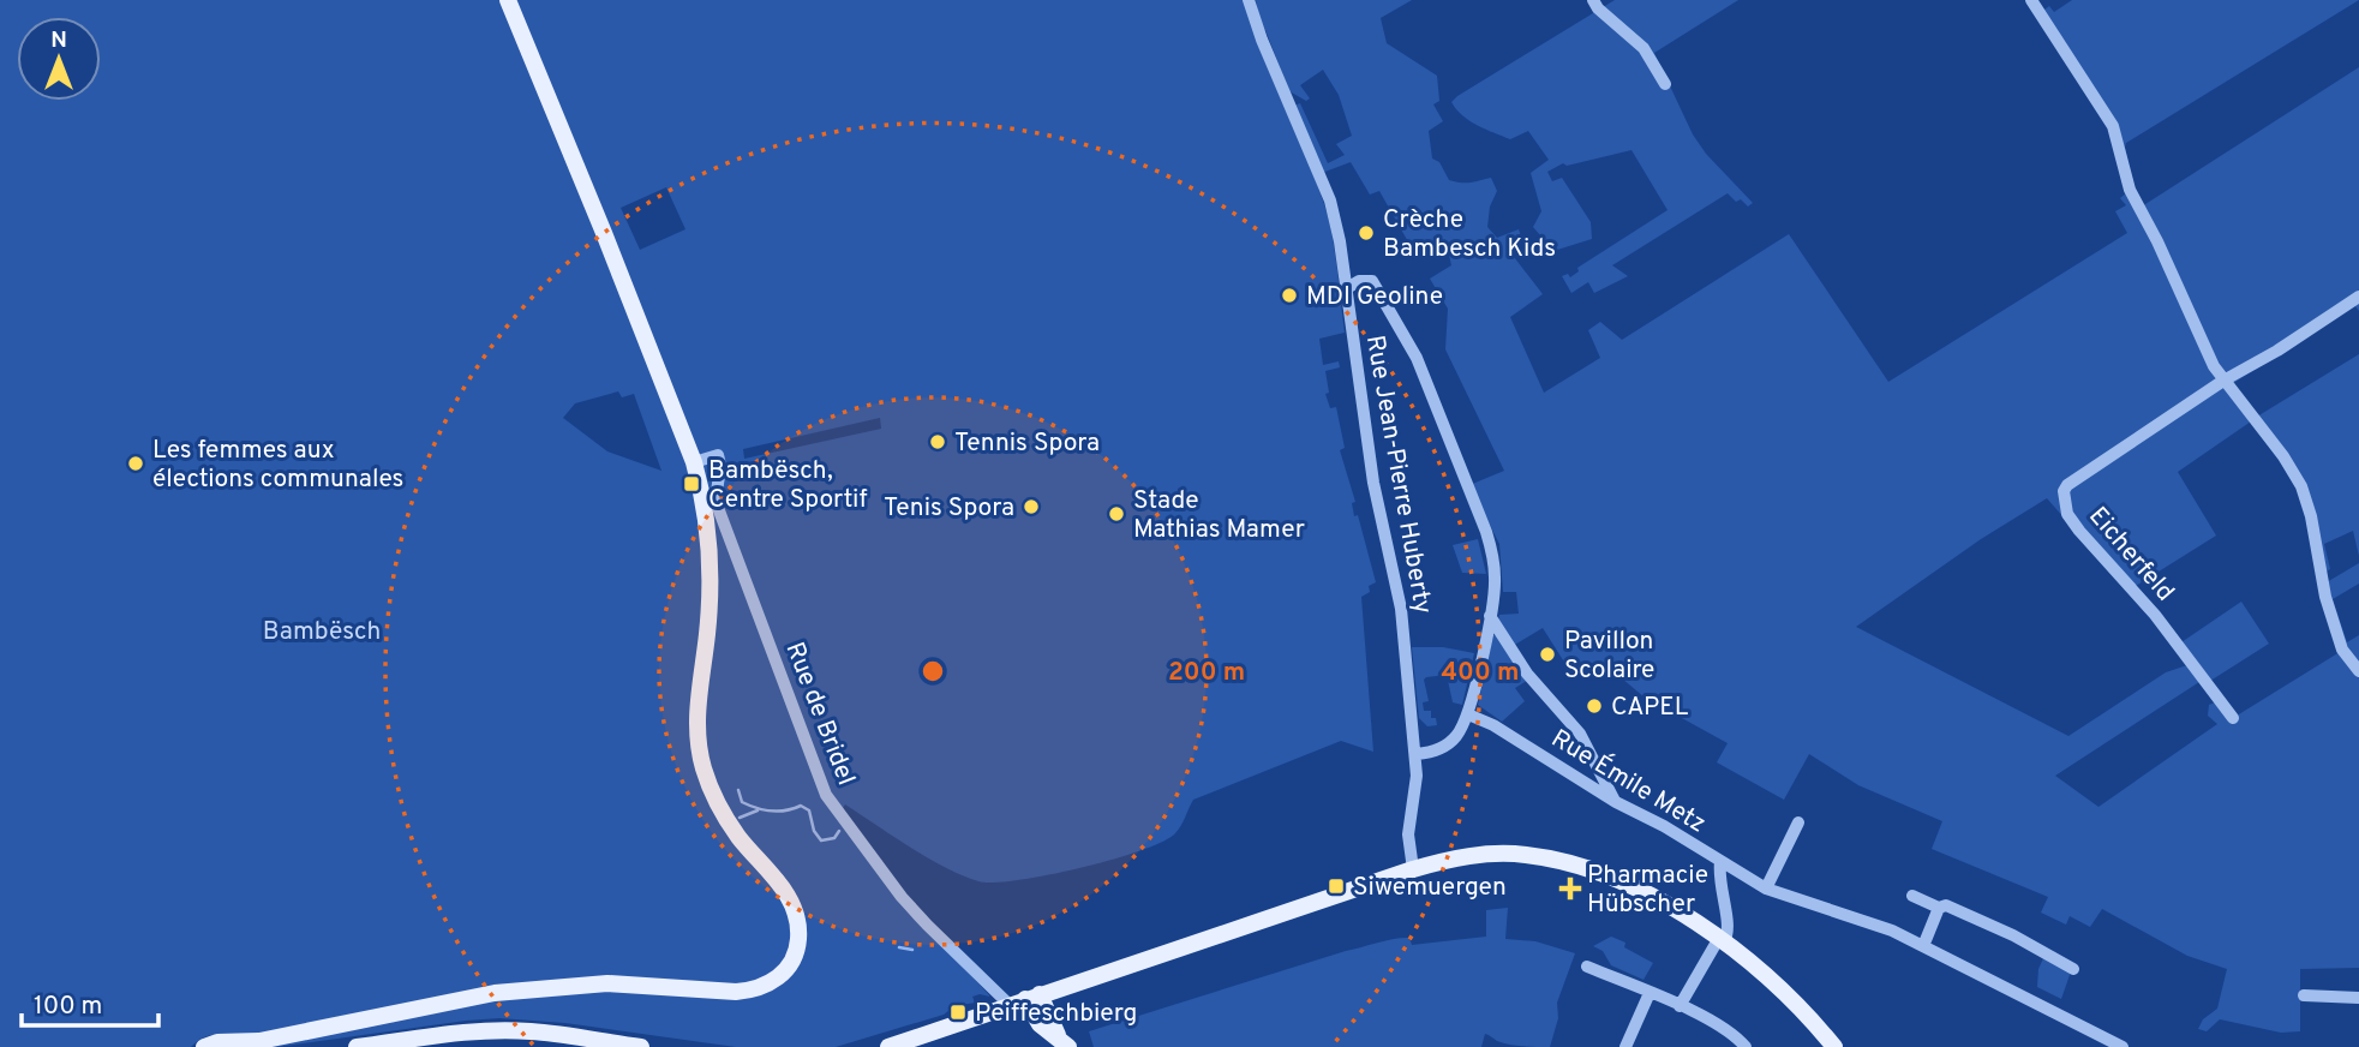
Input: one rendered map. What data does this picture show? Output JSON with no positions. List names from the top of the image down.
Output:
{
  "streets": {
    "street": [
      "Rue Jean-Pierre Huberty",
      "Eicherfeld",
      "Rue de Bridel",
      "Rue Émile Metz"
    ]
  },
  "parks": ["Bambësch"],
  "places": {
    "other": [
      "Crèche Bambesch Kids",
      "MDI Geoline",
      "Tennis Spora",
      "Les femmes aux élections communales",
      "Tenis Spora",
      "Stade Mathias Mamer",
      "Pavillon Scolaire",
      "CAPEL"
    ],
    "transit": ["Bambësch, Centre Sportif", "Siwemuergen", "Peiffeschbierg"],
    "health": ["Pharmacie Hübscher"]
  },
  "scale_bar": "100 m",
  "north": "top",
  "rings": ["200 m", "400 m"]
}
